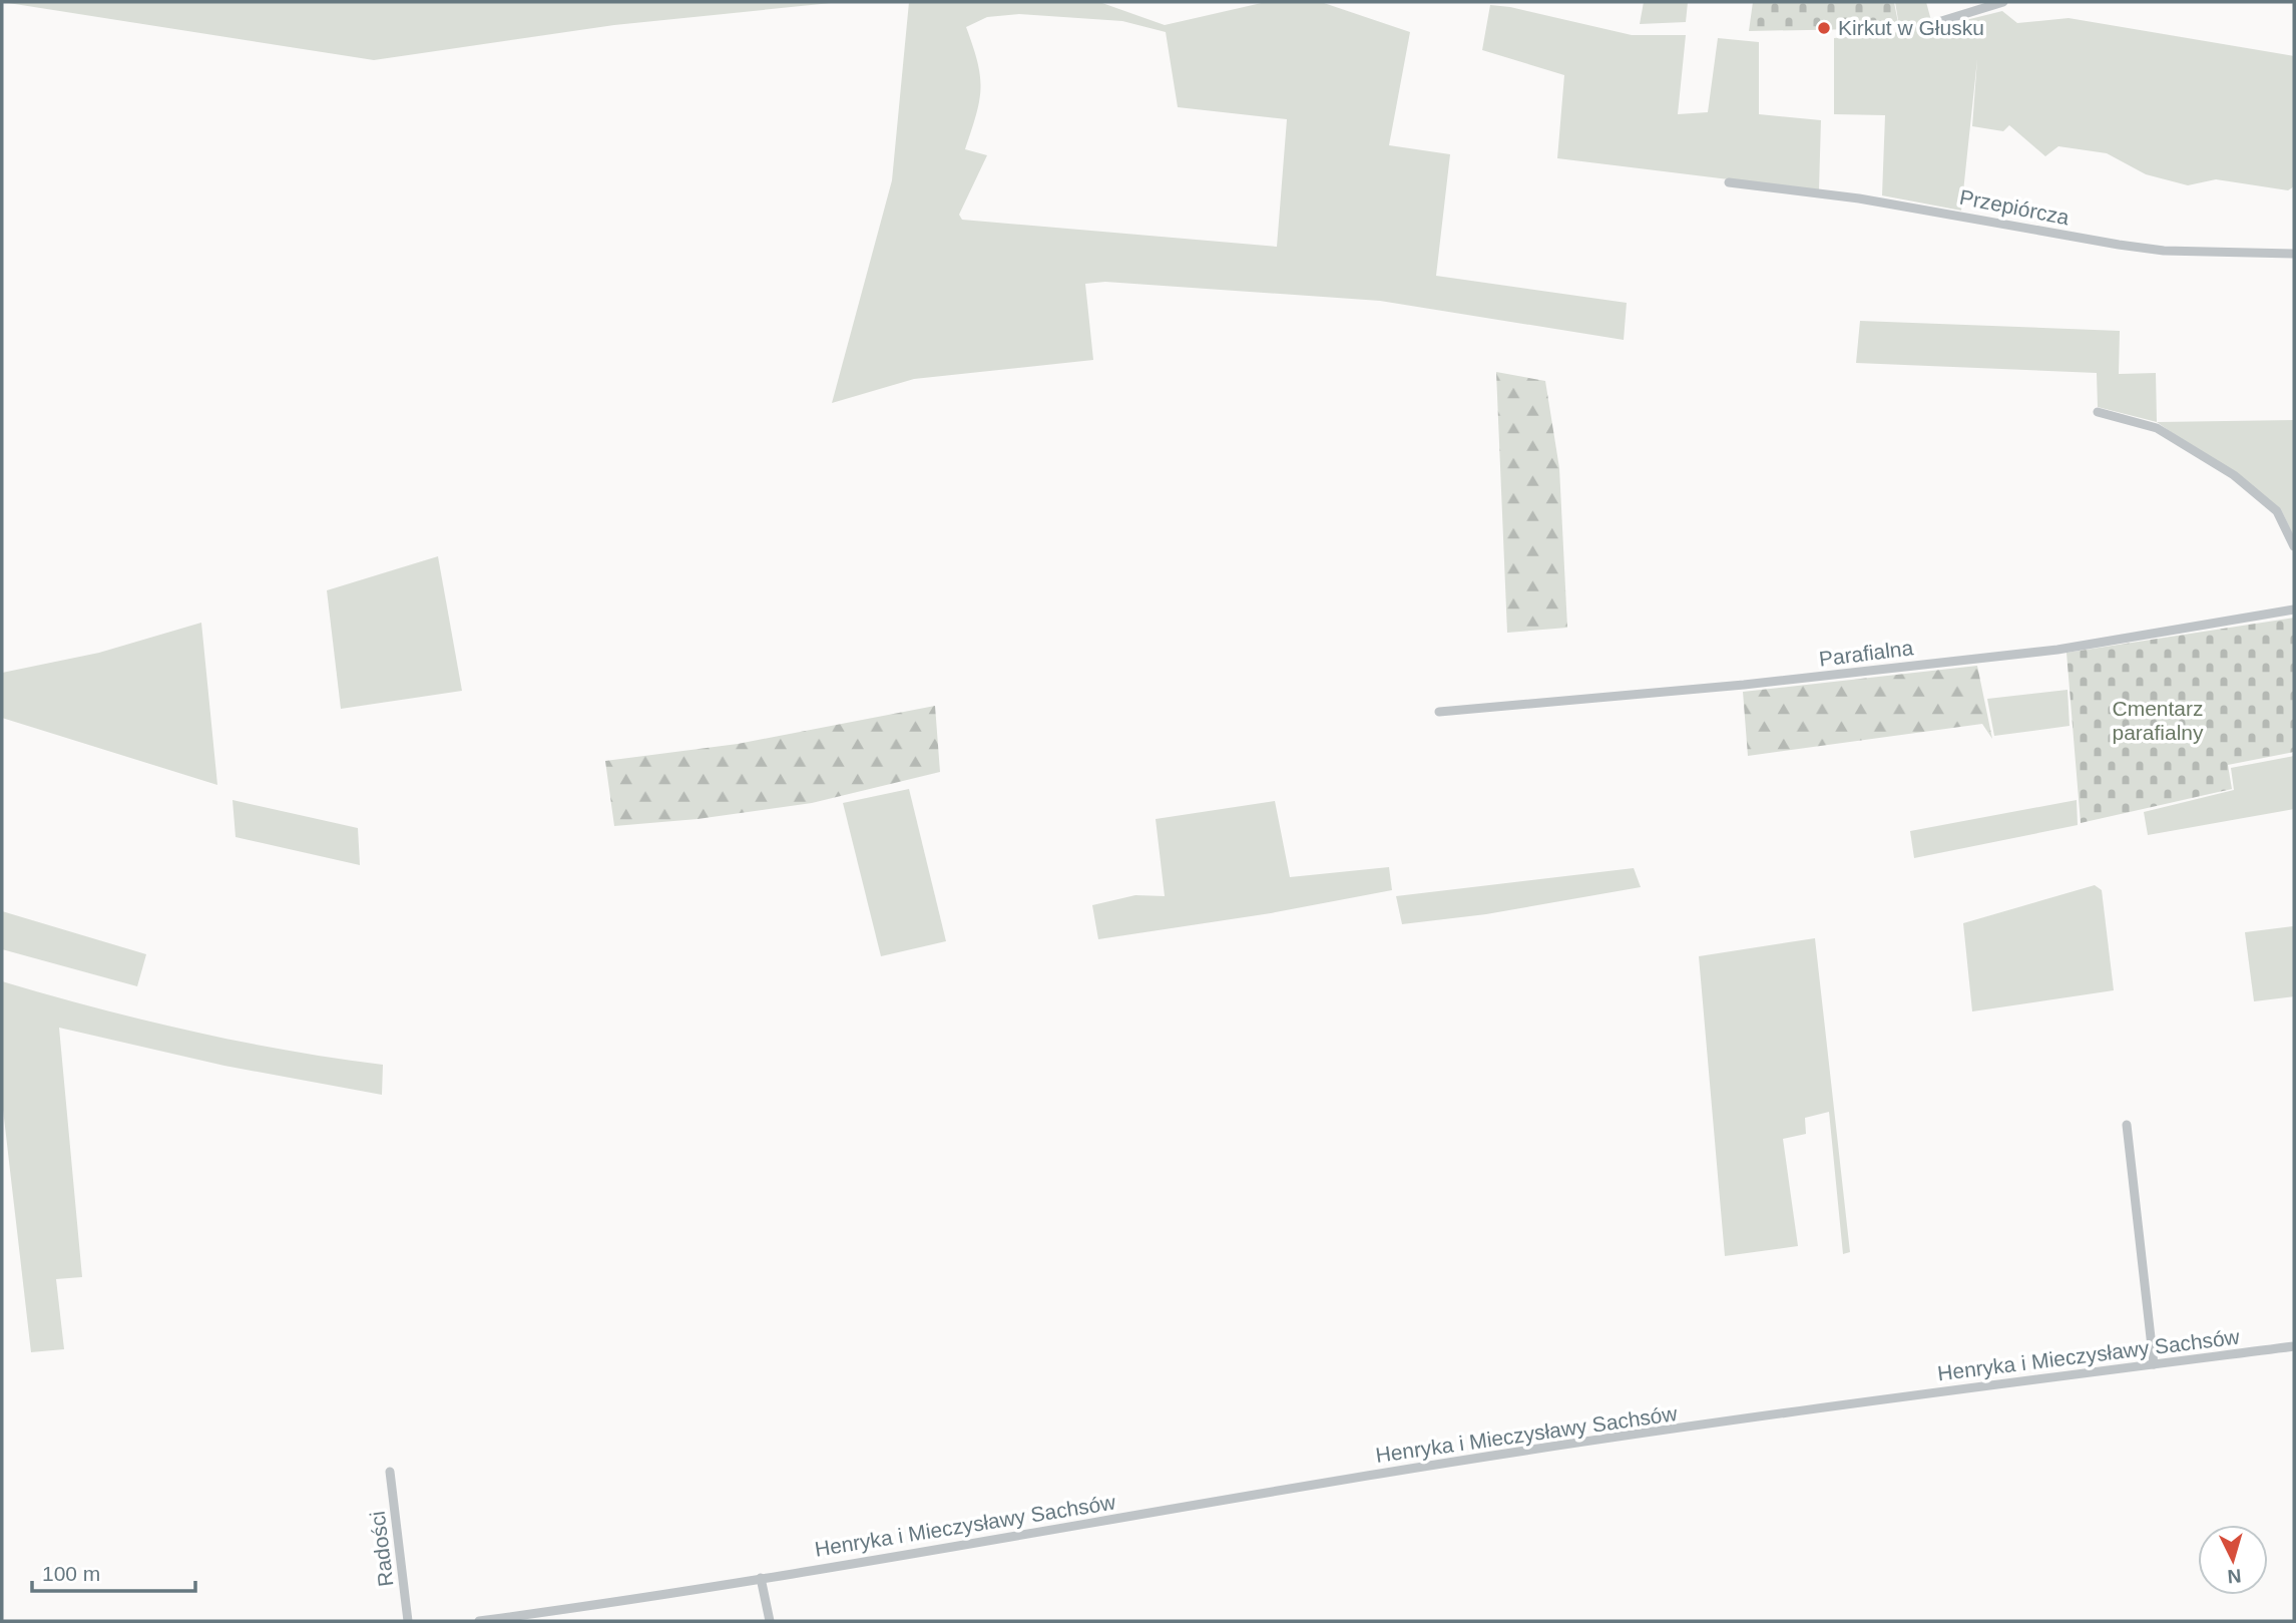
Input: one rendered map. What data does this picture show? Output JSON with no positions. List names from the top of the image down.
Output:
{
  "streets": {
    "street": [
      "Przepiórcza",
      "Parafialna",
      "Henryka i Mieczysławy Sachsów",
      "Radości"
    ]
  },
  "parks": ["Cmentarz parafialny"],
  "places": ["Kirkut w Głusku"],
  "scale_bar": "100 m",
  "north": "bottom"
}
